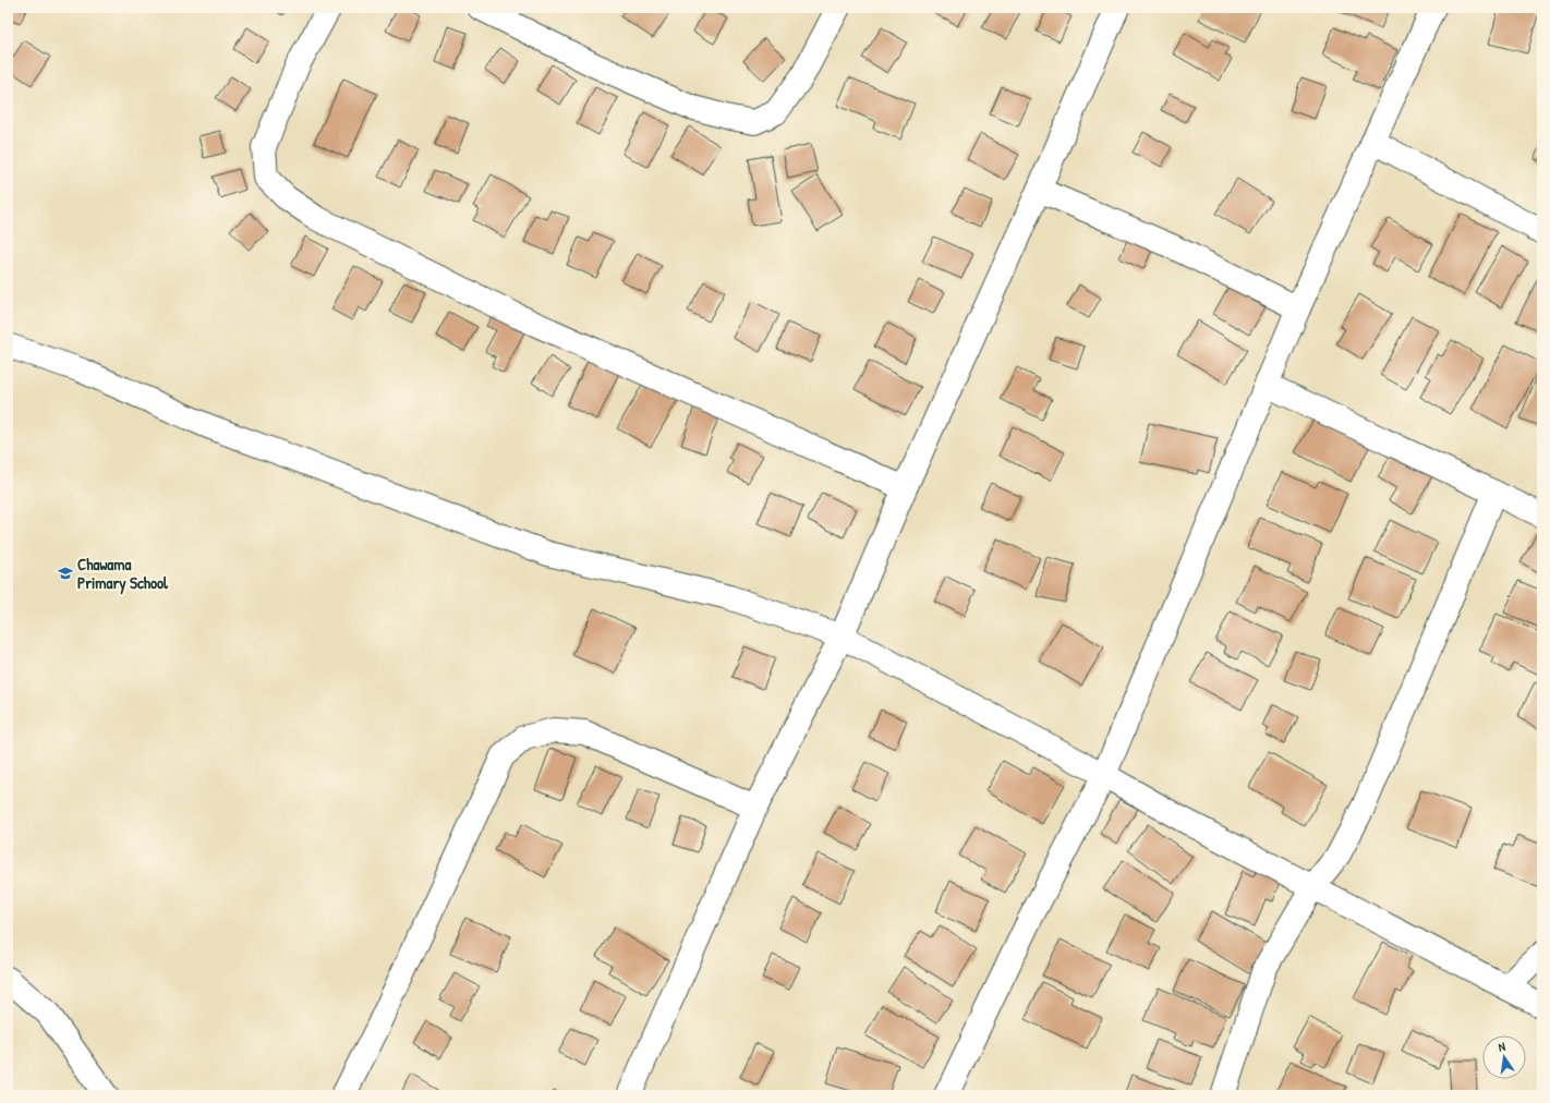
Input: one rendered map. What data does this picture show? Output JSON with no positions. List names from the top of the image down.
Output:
{
  "places": {
    "school or university": ["Chawama Primary School"]
  },
  "north": "top"
}
